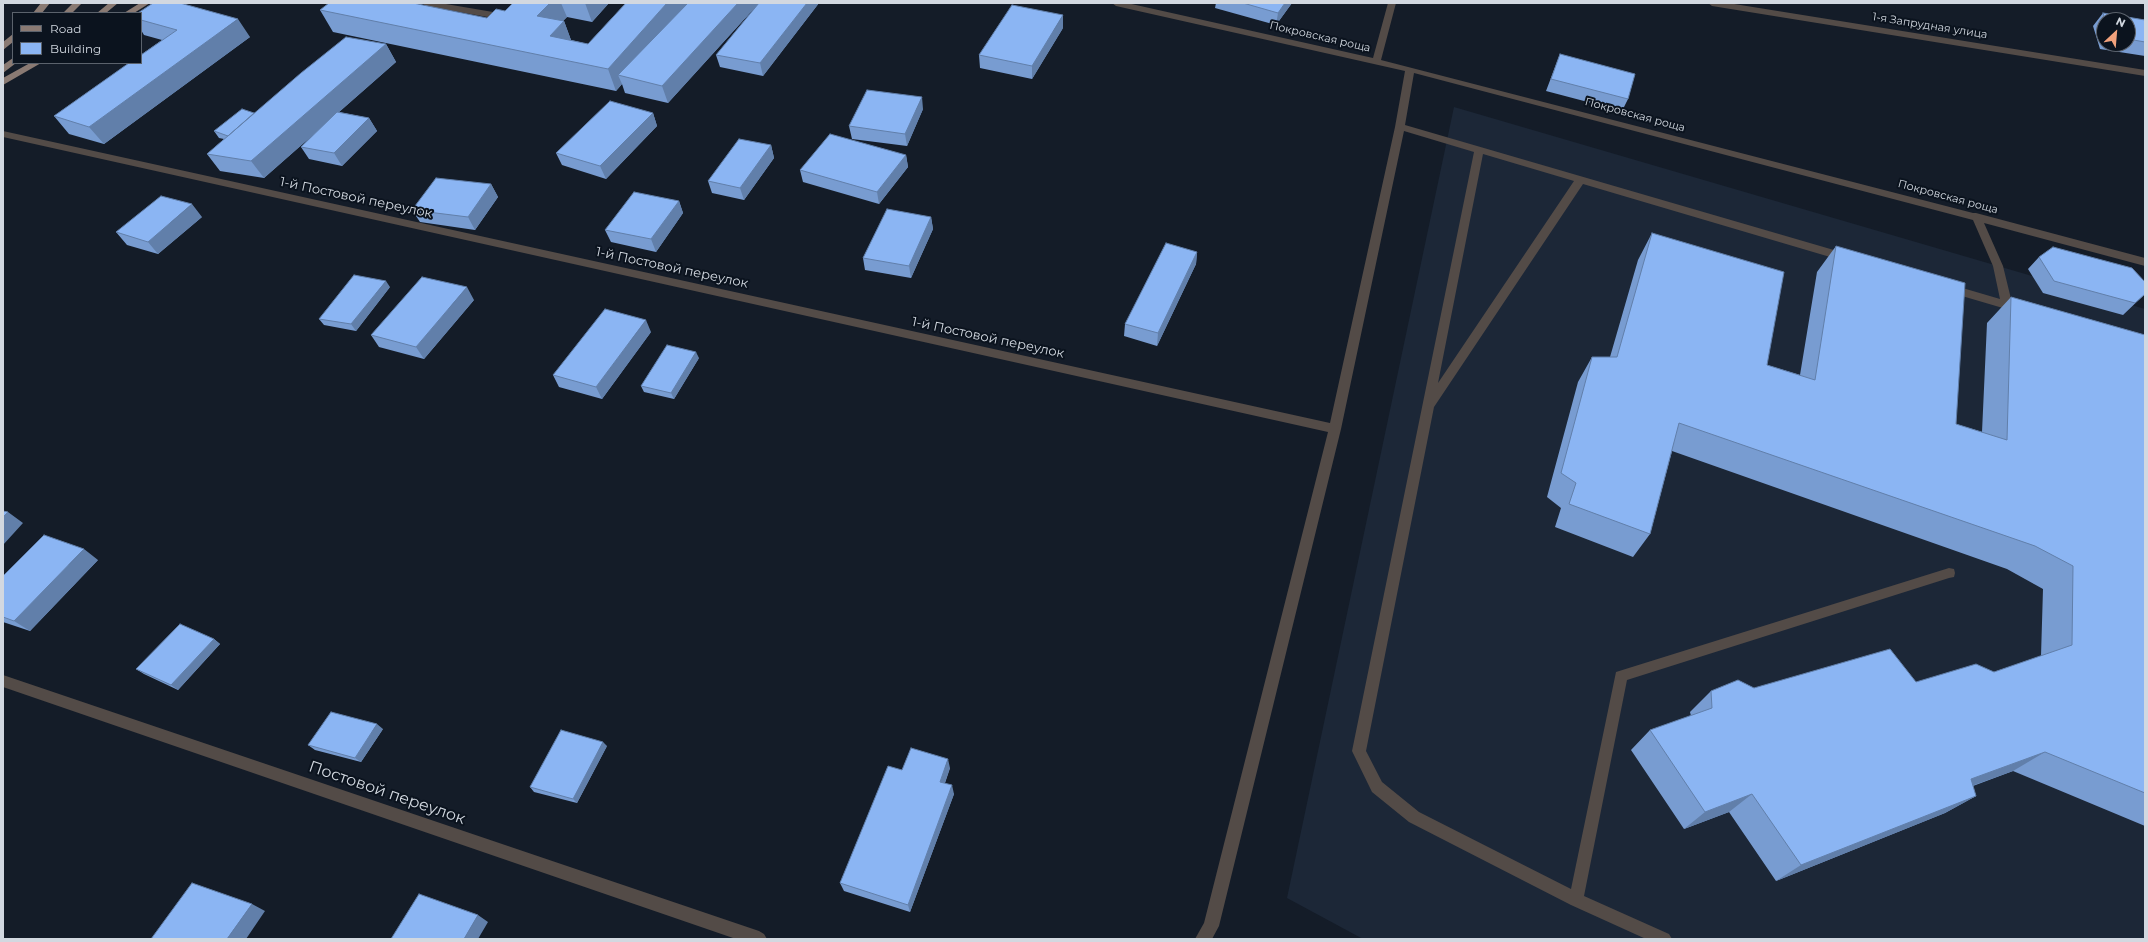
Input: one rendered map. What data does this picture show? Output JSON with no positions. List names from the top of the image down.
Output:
{
  "streets": {
    "street": [
      "1-я Запрудная улица",
      "Покровская роща",
      "1-й Постовой переулок",
      "Постовой переулок"
    ]
  },
  "legend": ["Road", "Building"],
  "north": "top right"
}
